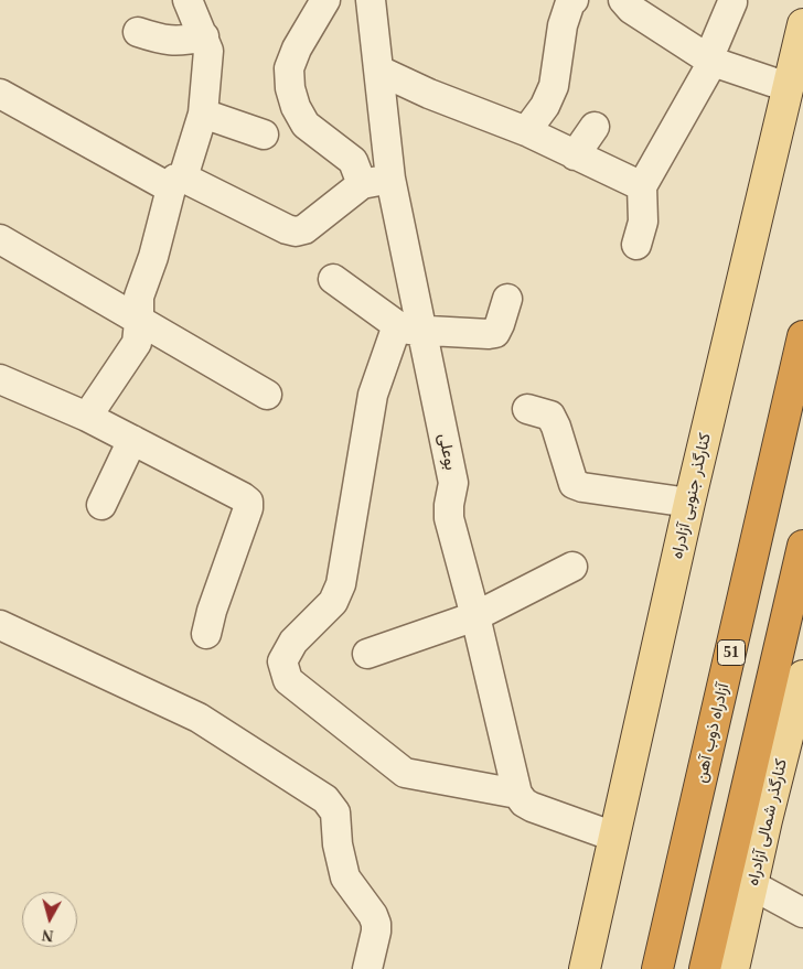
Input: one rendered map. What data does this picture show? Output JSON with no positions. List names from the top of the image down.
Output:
{
  "streets": {
    "highway": ["51", "آزادراه ذوب آهن"],
    "main road": ["کنارگذر جنوبی آزادراه", "کنارگذر شمالی آزادراه"],
    "street": ["بوعلی"]
  },
  "north": "bottom"
}
